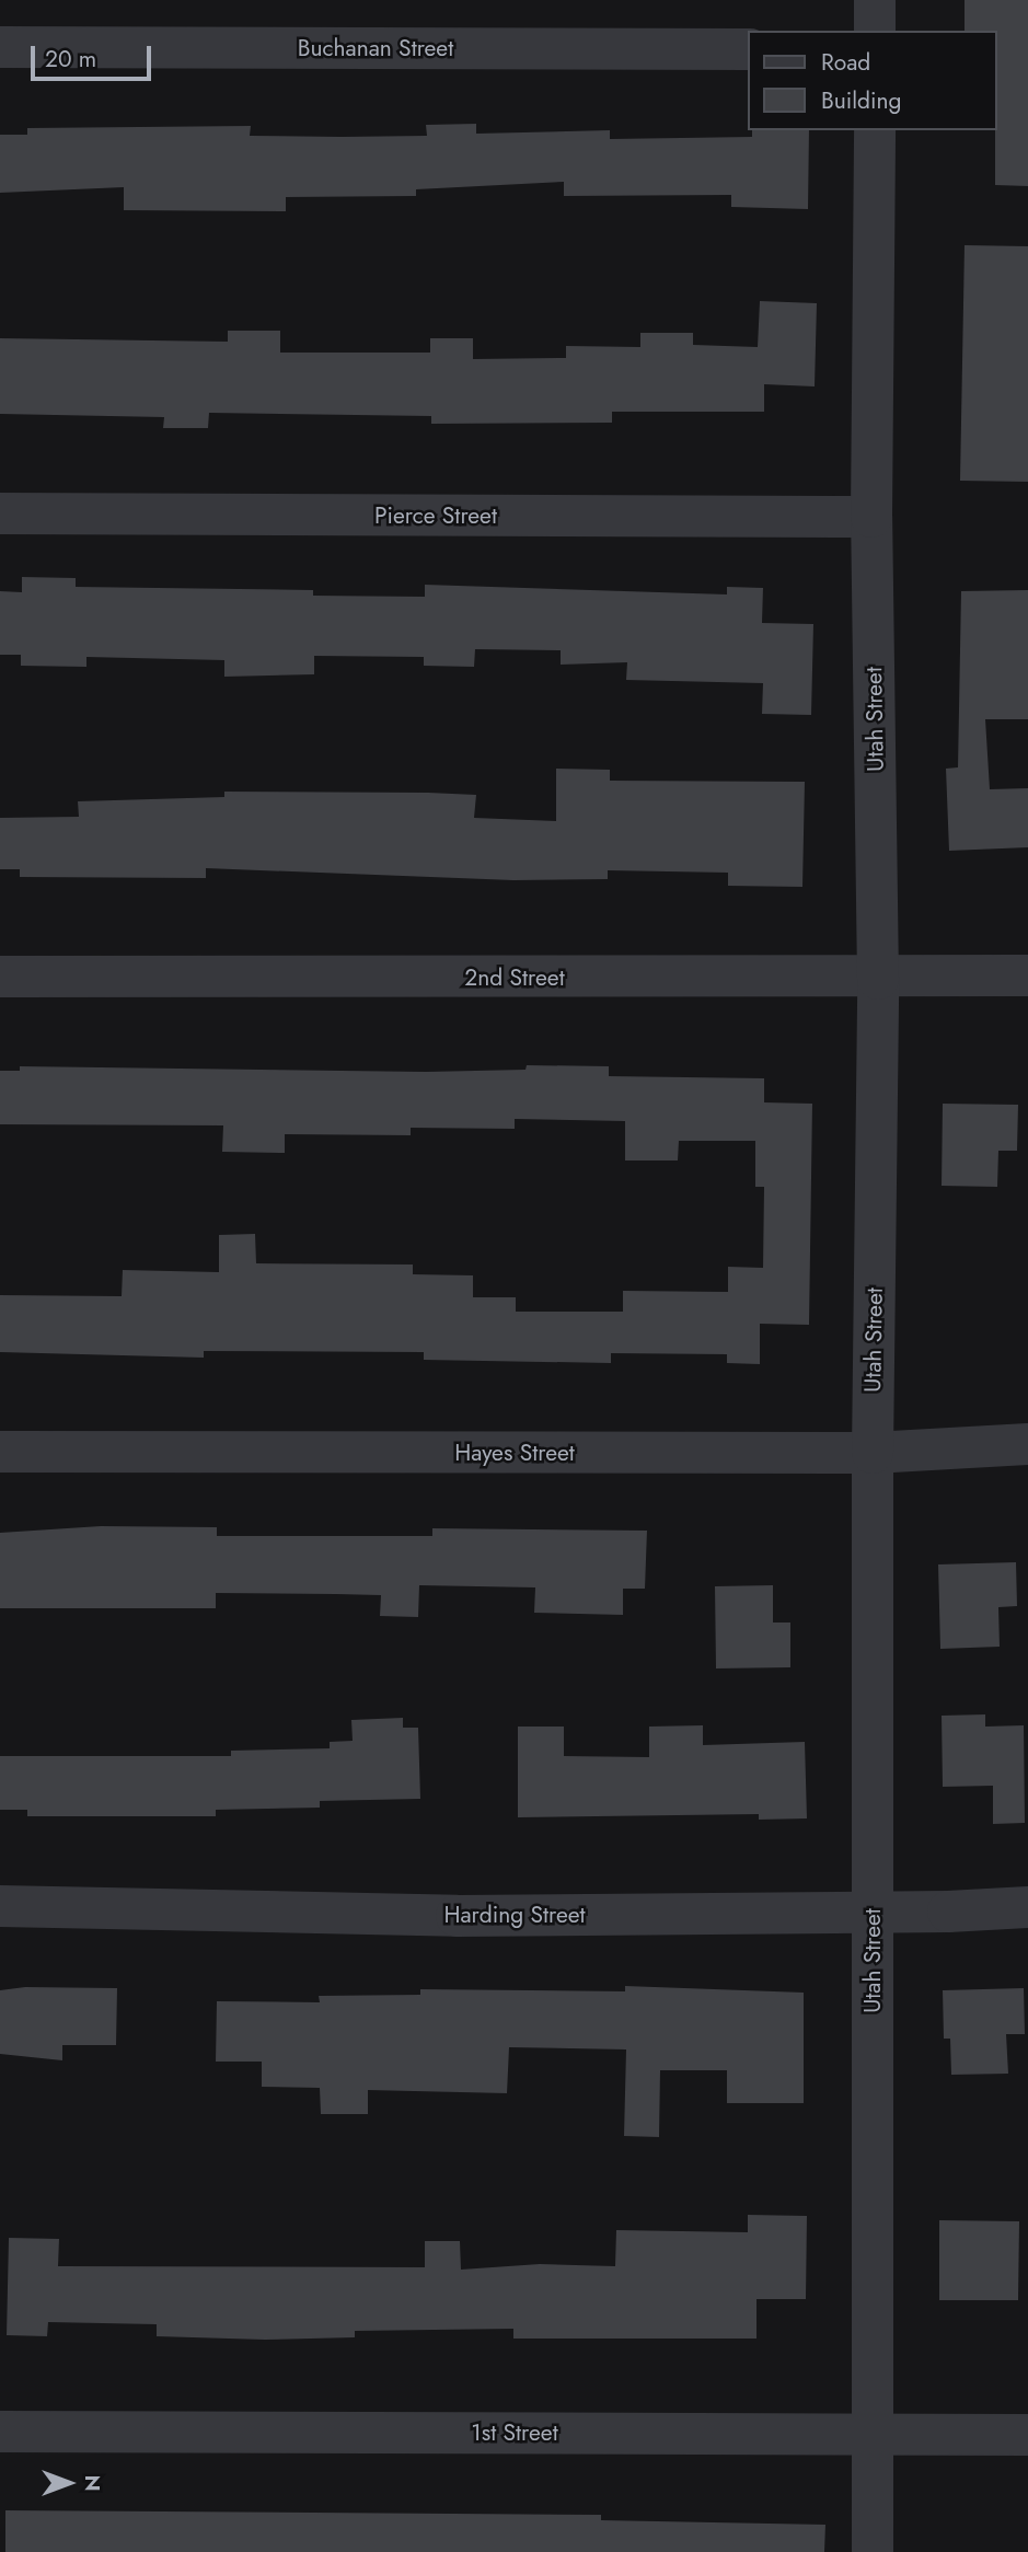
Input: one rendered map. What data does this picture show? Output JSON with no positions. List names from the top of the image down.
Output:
{
  "streets": {
    "street": [
      "Buchanan Street",
      "Pierce Street",
      "Utah Street",
      "2nd Street",
      "Hayes Street",
      "Harding Street",
      "1st Street"
    ]
  },
  "crossings": [
    ["Pierce Street", "Utah Street"],
    ["Utah Street", "2nd Street"],
    ["Utah Street", "Hayes Street"],
    ["Utah Street", "Harding Street"],
    ["Utah Street", "1st Street"]
  ],
  "legend": ["Road", "Building"],
  "scale_bar": "20 m",
  "north": "right"
}
